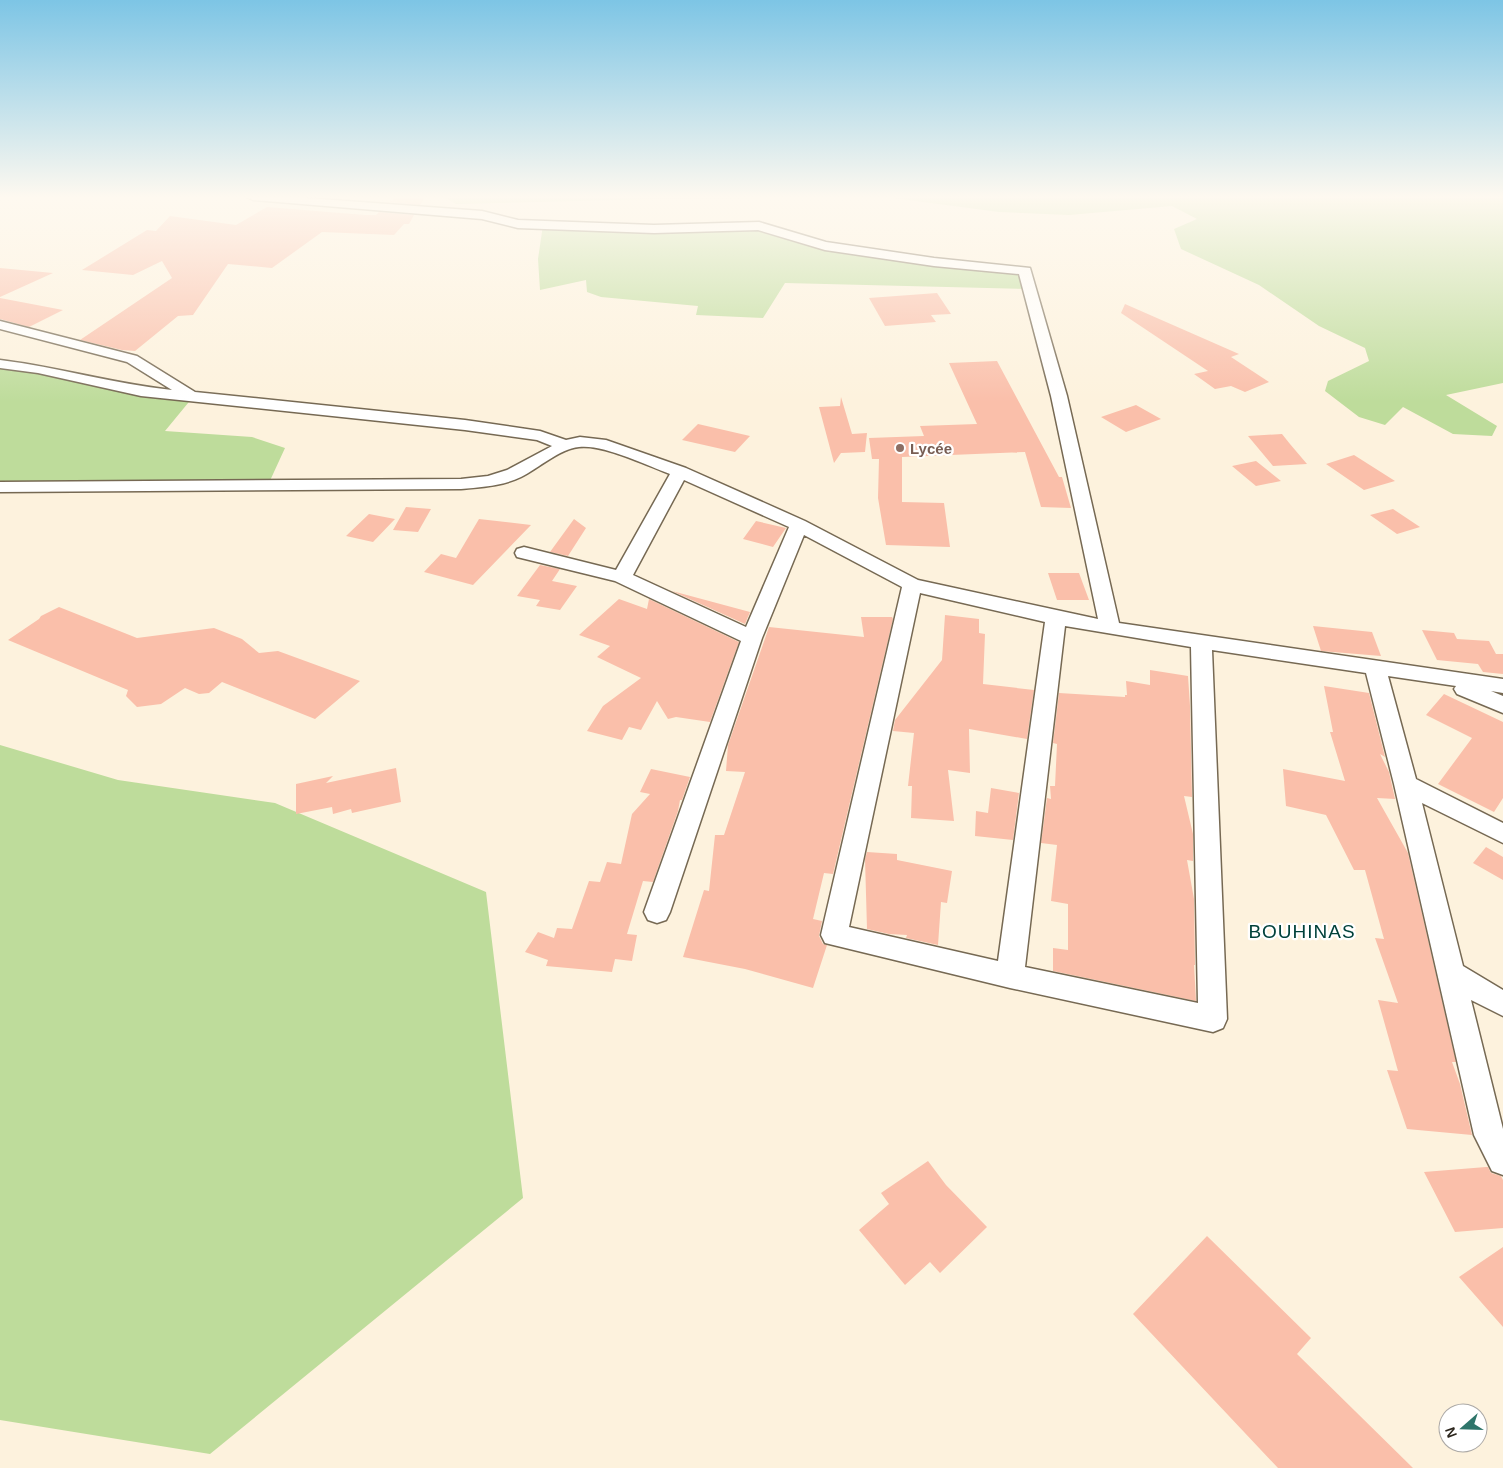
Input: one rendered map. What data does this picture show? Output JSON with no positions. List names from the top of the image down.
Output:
{
  "districts": ["BOUHINAS"],
  "places": ["Lycée"],
  "north": "left"
}
